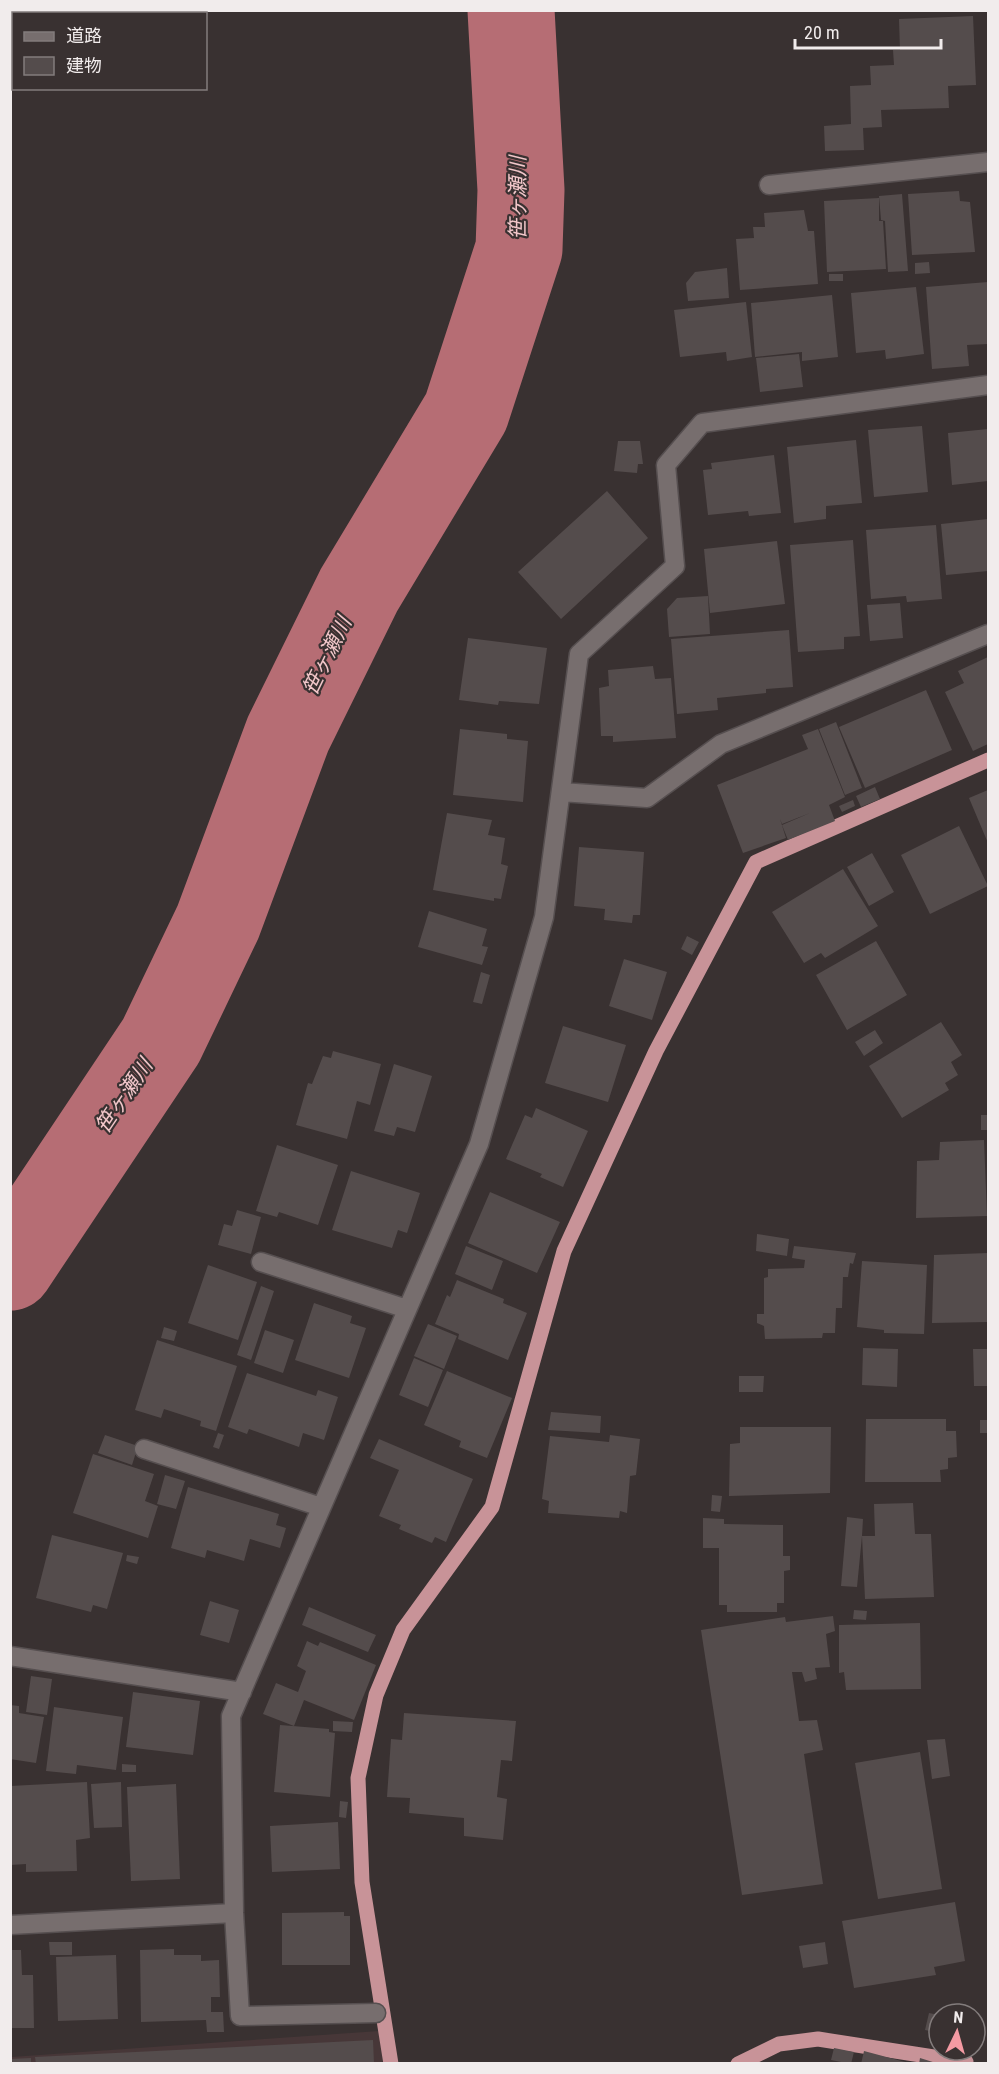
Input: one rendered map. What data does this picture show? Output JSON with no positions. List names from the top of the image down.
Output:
{
  "water": ["笹ヶ瀬川"],
  "legend": ["道路", "建物"],
  "scale_bar": "20 m",
  "north": "top"
}
